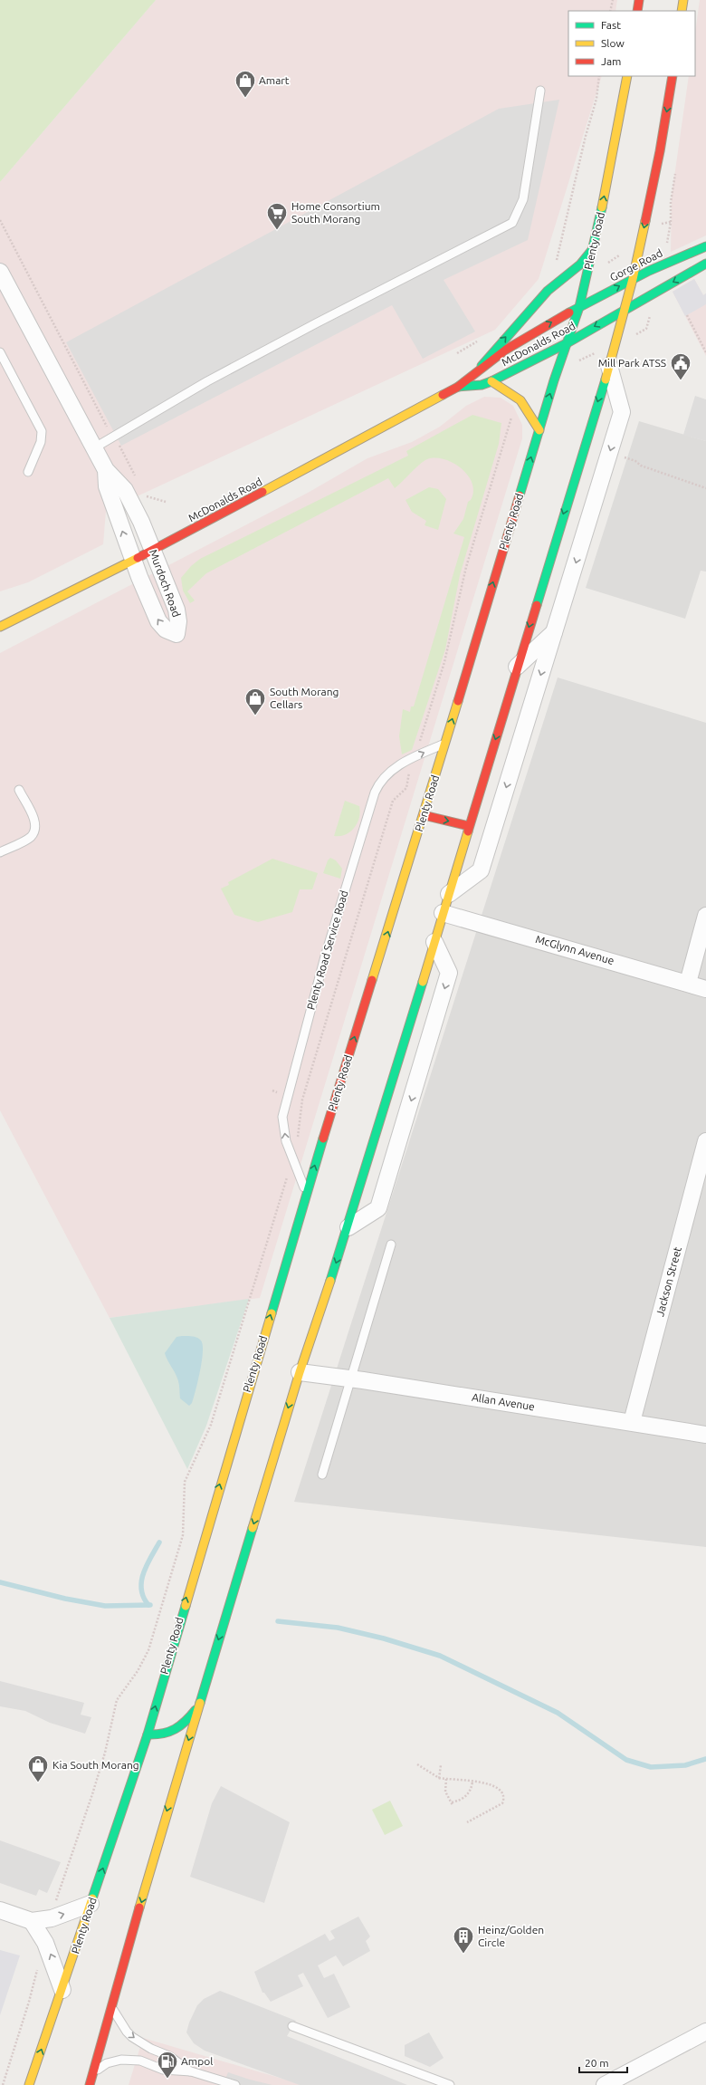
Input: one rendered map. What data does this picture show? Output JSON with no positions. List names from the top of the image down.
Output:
{
  "streets": {
    "main road": ["Plenty Road", "Gorge Road", "McDonalds Road"],
    "street": [
      "Murdoch Road",
      "McGlynn Avenue",
      "Jackson Street",
      "Allan Avenue"
    ],
    "lane": ["Plenty Road Service Road"]
  },
  "crossings": [
    ["Plenty Road", "Gorge Road"],
    ["Plenty Road", "McDonalds Road"],
    ["Plenty Road", "Plenty Road Service Road"],
    ["Gorge Road", "McDonalds Road"],
    ["McDonalds Road", "Murdoch Road"],
    ["Jackson Street", "Allan Avenue"]
  ],
  "one_way": ["Plenty Road Service Road"],
  "places": {
    "shop": ["Amart", "South Morang Cellars", "Kia South Morang"],
    "supermarket": ["Home Consortium South Morang"],
    "public building": ["Mill Park ATSS"],
    "building": ["Heinz/Golden Circle"],
    "fuel station": ["Ampol"]
  },
  "legend": ["Fast", "Slow", "Jam"],
  "scale_bar": "20 m"
}
